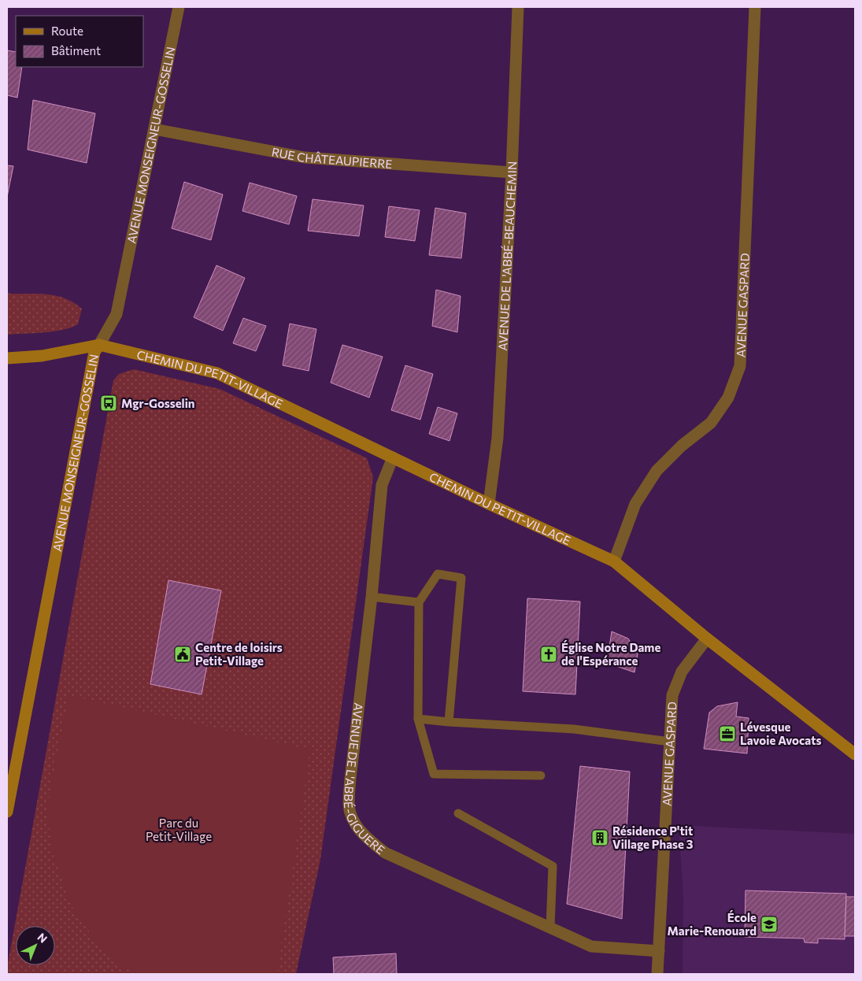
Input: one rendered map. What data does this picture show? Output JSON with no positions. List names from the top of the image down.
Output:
{
  "streets": {
    "street": [
      "AVENUE MONSEIGNEUR-GOSSELIN",
      "RUE CHÂTEAUPIERRE",
      "AVENUE DE L'ABBÉ-BEAUCHEMIN",
      "AVENUE GASPARD",
      "CHEMIN DU PETIT-VILLAGE",
      "AVENUE DE L'ABBÉ-GIGUERE"
    ]
  },
  "crossings": [
    ["AVENUE MONSEIGNEUR-GOSSELIN", "RUE CHÂTEAUPIERRE"],
    ["AVENUE MONSEIGNEUR-GOSSELIN", "CHEMIN DU PETIT-VILLAGE"],
    ["RUE CHÂTEAUPIERRE", "AVENUE DE L'ABBÉ-BEAUCHEMIN"],
    ["AVENUE DE L'ABBÉ-BEAUCHEMIN", "CHEMIN DU PETIT-VILLAGE"],
    ["AVENUE GASPARD", "CHEMIN DU PETIT-VILLAGE"],
    ["AVENUE GASPARD", "AVENUE DE L'ABBÉ-GIGUERE"],
    ["CHEMIN DU PETIT-VILLAGE", "AVENUE DE L'ABBÉ-GIGUERE"]
  ],
  "parks": ["Parc du Petit-Village"],
  "places": {
    "bus stop": ["Mgr-Gosselin"],
    "public building": ["Centre de loisirs Petit-Village"],
    "church": ["Église Notre Dame de l'Espérance"],
    "office": ["Lévesque Lavoie Avocats"],
    "building": ["Résidence P'tit Village Phase 3"],
    "school or university": ["École Marie-Renouard"]
  },
  "legend": ["Route", "Bâtiment"],
  "north": "top right"
}
